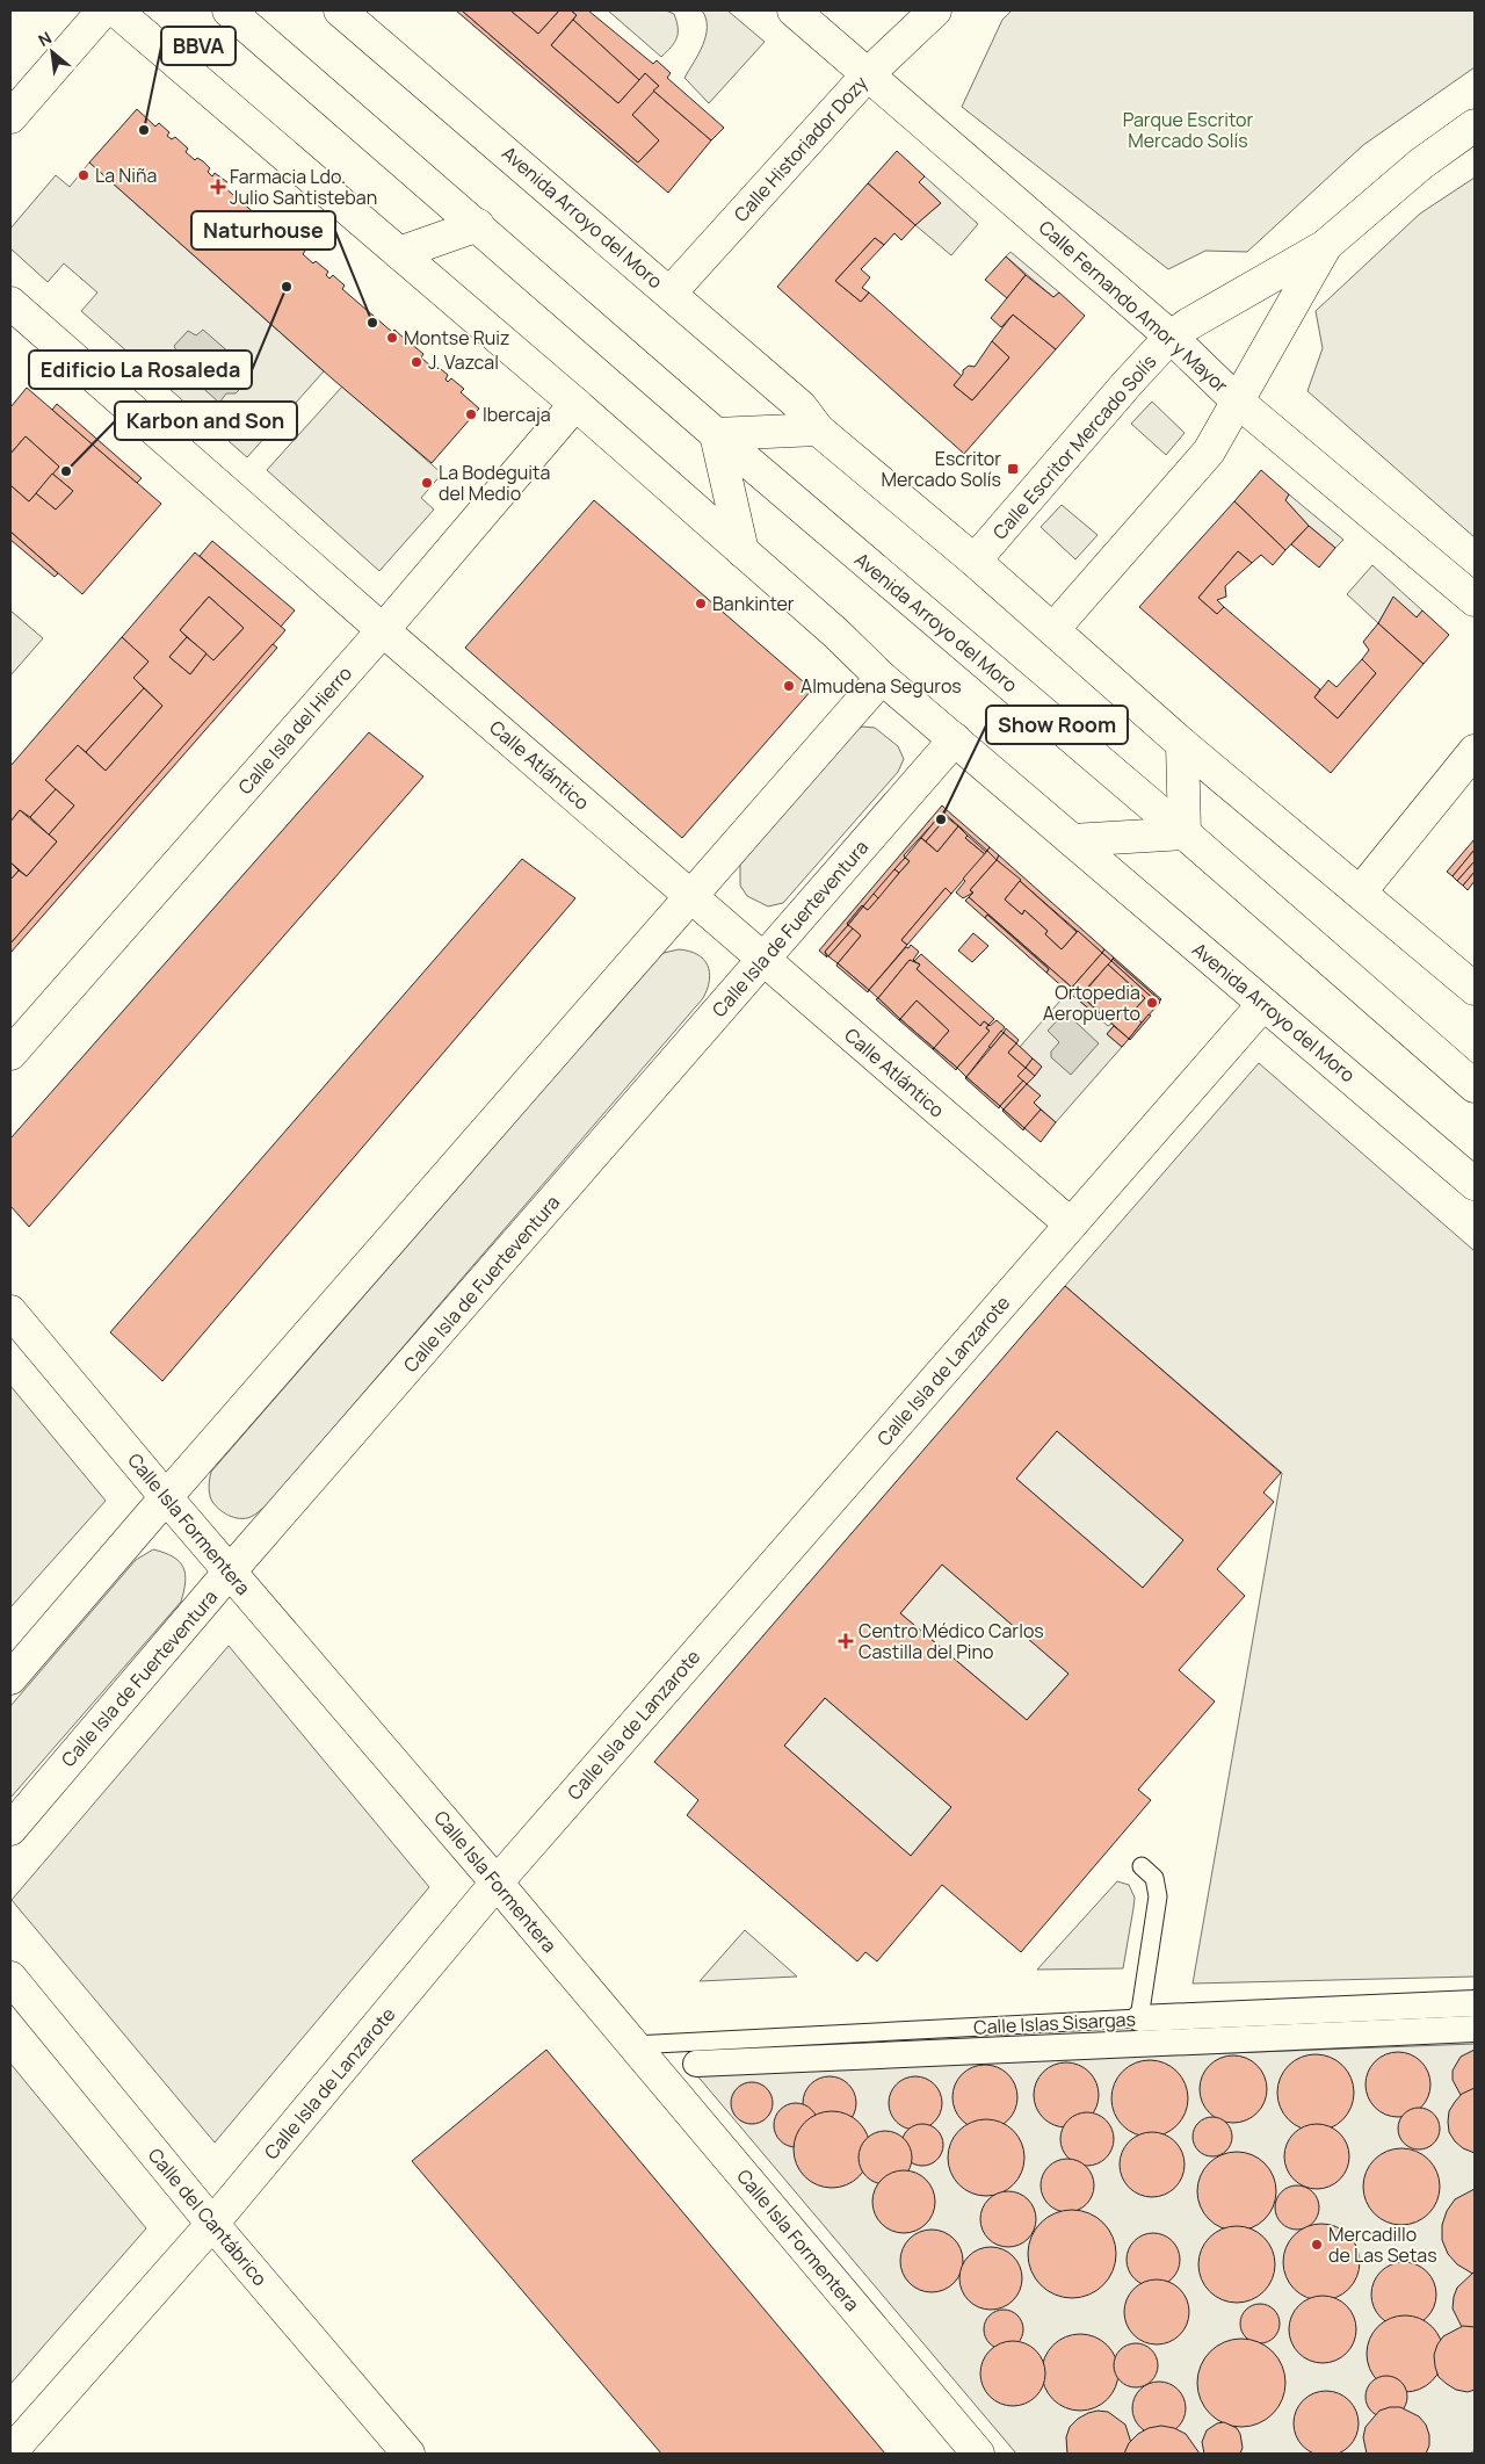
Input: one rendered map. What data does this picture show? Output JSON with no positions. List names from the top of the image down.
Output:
{
  "streets": {
    "street": [
      "Calle Historiador Dozy",
      "Avenida Arroyo del Moro",
      "Calle Fernando Amor y Mayor",
      "Calle Escritor Mercado Solís",
      "Calle Isla del Hierro",
      "Calle Atlántico",
      "Calle Isla de Fuerteventura",
      "Calle Isla de Lanzarote",
      "Calle Isla Formentera",
      "Calle Islas Sisargas",
      "Calle del Cantábrico"
    ]
  },
  "crossings": [
    ["Calle Historiador Dozy", "Avenida Arroyo del Moro"],
    ["Calle Historiador Dozy", "Calle Fernando Amor y Mayor"],
    ["Avenida Arroyo del Moro", "Calle Escritor Mercado Solís"],
    ["Avenida Arroyo del Moro", "Calle Isla del Hierro"],
    ["Avenida Arroyo del Moro", "Calle Isla de Fuerteventura"],
    ["Avenida Arroyo del Moro", "Calle Isla de Lanzarote"],
    ["Calle Fernando Amor y Mayor", "Calle Escritor Mercado Solís"],
    ["Calle Isla del Hierro", "Calle Atlántico"],
    ["Calle Atlántico", "Calle Isla de Fuerteventura"],
    ["Calle Atlántico", "Calle Isla de Lanzarote"],
    ["Calle Isla de Fuerteventura", "Calle Isla Formentera"],
    ["Calle Isla de Lanzarote", "Calle Isla Formentera"],
    ["Calle Isla de Lanzarote", "Calle del Cantábrico"],
    ["Calle Isla Formentera", "Calle Islas Sisargas"]
  ],
  "parks": ["Parque Escritor Mercado Solís"],
  "places": {
    "other": [
      "BBVA",
      "La Niña",
      "Edificio La Rosaleda",
      "Naturhouse",
      "Montse Ruiz",
      "J. Vazcal",
      "Ibercaja",
      "Karbon and Son",
      "La Bodeguita del Medio",
      "Bankinter",
      "Almudena Seguros",
      "Show Room",
      "Ortopedia Aeropuerto",
      "Mercadillo de Las Setas"
    ],
    "health": ["Farmacia Ldo. Julio Santisteban", "Centro Médico Carlos Castilla del Pino"],
    "transit": ["Escritor Mercado Solís"]
  },
  "north": "top left"
}
